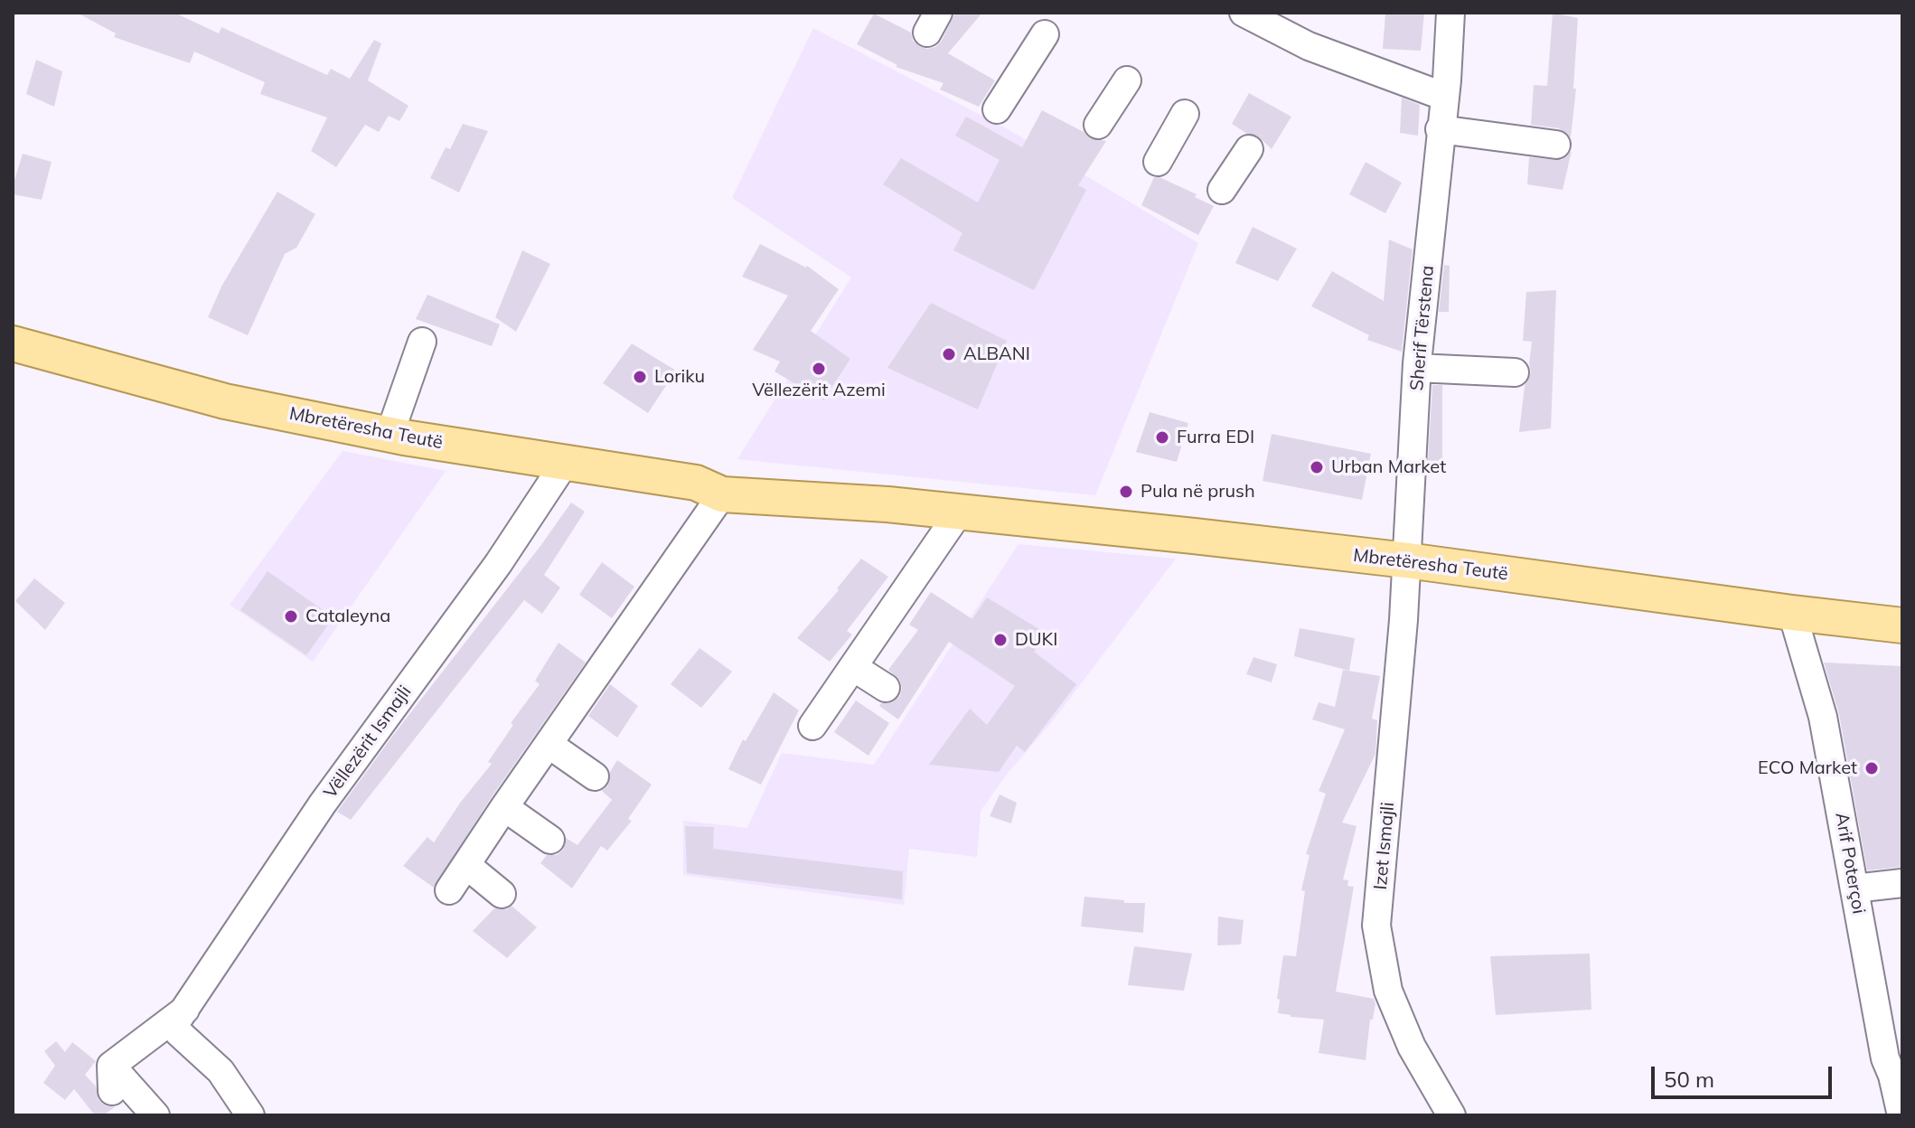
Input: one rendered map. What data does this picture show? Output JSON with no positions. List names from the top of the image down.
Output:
{
  "streets": {
    "main road": ["Mbretëresha Teutë"],
    "street": [
      "Sherif Tërstena",
      "Vëllezërit Ismajli",
      "Izet Ismajli",
      "Arif Poterçoi"
    ]
  },
  "crossings": [
    ["Sherif Tërstena", "Mbretëresha Teutë"],
    ["Sherif Tërstena", "Izet Ismajli"],
    ["Mbretëresha Teutë", "Vëllezërit Ismajli"],
    ["Mbretëresha Teutë", "Izet Ismajli"],
    ["Mbretëresha Teutë", "Arif Poterçoi"]
  ],
  "places": [
    "ALBANI",
    "Vëllezërit Azemi",
    "Loriku",
    "Furra EDI",
    "Urban Market",
    "Pula në prush",
    "Cataleyna",
    "DUKI",
    "ECO Market"
  ],
  "scale_bar": "50 m"
}
